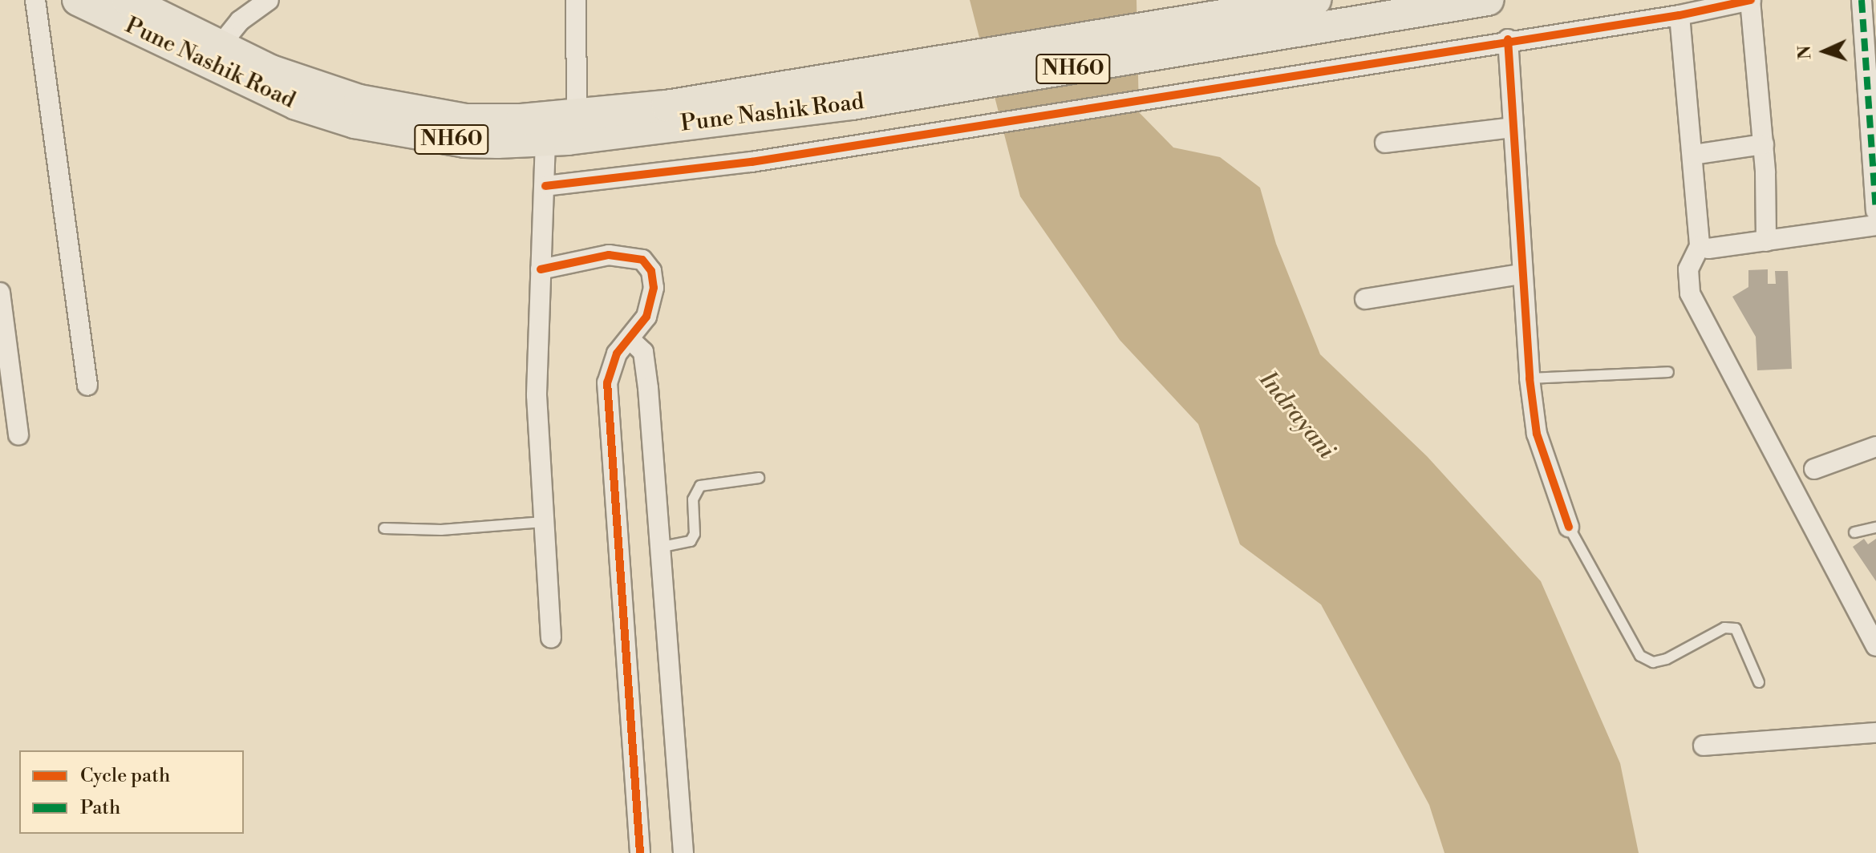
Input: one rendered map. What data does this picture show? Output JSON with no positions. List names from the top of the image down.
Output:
{
  "streets": {
    "highway": ["Pune Nashik Road", "NH60"]
  },
  "water": ["Indrayani"],
  "legend": ["Cycle path", "Path"],
  "north": "left"
}
